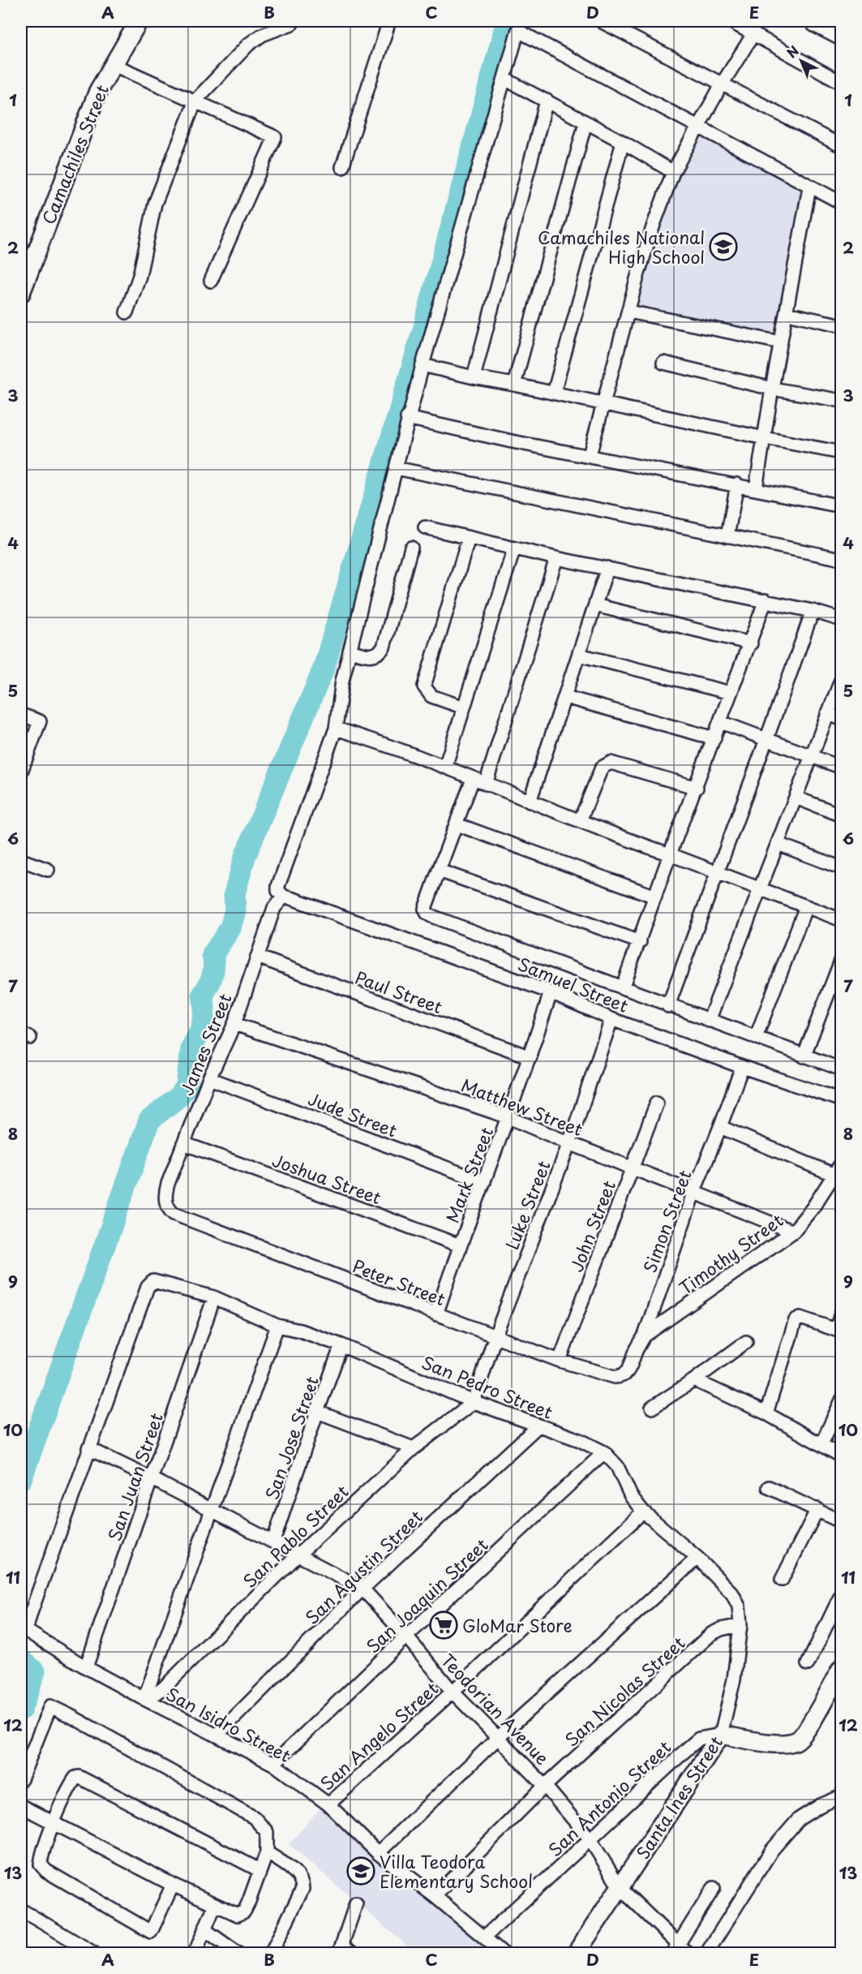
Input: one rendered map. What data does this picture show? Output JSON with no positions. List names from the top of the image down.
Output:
{
  "streets": {
    "street": [
      "Camachiles Street",
      "Samuel Street",
      "Paul Street",
      "James Street",
      "Matthew Street",
      "Jude Street",
      "Mark Street",
      "Joshua Street",
      "Luke Street",
      "Simon Street",
      "John Street",
      "Timothy Street",
      "Peter Street",
      "San Pedro Street",
      "San Jose Street",
      "San Juan Street",
      "San Pablo Street",
      "San Agustin Street",
      "San Joaquin Street",
      "San Nicolas Street",
      "Teodorian Avenue",
      "San Isidro Street",
      "San Angelo Street",
      "Santa Ines Street",
      "San Antonio Street"
    ]
  },
  "crossings": [
    ["Samuel Street", "James Street"],
    ["Samuel Street", "Mark Street"],
    ["Samuel Street", "Luke Street"],
    ["Samuel Street", "Simon Street"],
    ["Paul Street", "James Street"],
    ["Paul Street", "Mark Street"],
    ["James Street", "Matthew Street"],
    ["James Street", "Jude Street"],
    ["James Street", "Joshua Street"],
    ["James Street", "Peter Street"],
    ["Matthew Street", "Mark Street"],
    ["Matthew Street", "Luke Street"],
    ["Matthew Street", "Simon Street"],
    ["Matthew Street", "John Street"],
    ["Matthew Street", "Timothy Street"],
    ["Jude Street", "Mark Street"],
    ["Mark Street", "Joshua Street"],
    ["Mark Street", "Peter Street"],
    ["Luke Street", "Peter Street"],
    ["Luke Street", "San Pedro Street"],
    ["Luke Street", "San Pablo Street"],
    ["Simon Street", "Timothy Street"],
    ["Simon Street", "Peter Street"],
    ["John Street", "Peter Street"],
    ["San Pedro Street", "San Jose Street"],
    ["San Pedro Street", "San Juan Street"],
    ["San Pedro Street", "San Pablo Street"],
    ["San Pedro Street", "San Agustin Street"],
    ["San Pedro Street", "San Joaquin Street"],
    ["San Pedro Street", "San Nicolas Street"],
    ["San Pedro Street", "Teodorian Avenue"],
    ["San Pedro Street", "San Isidro Street"],
    ["San Pedro Street", "San Angelo Street"],
    ["San Pedro Street", "Santa Ines Street"],
    ["San Jose Street", "Teodorian Avenue"],
    ["San Juan Street", "Teodorian Avenue"],
    ["San Juan Street", "San Isidro Street"],
    ["San Pablo Street", "Teodorian Avenue"],
    ["San Pablo Street", "San Isidro Street"],
    ["San Agustin Street", "Teodorian Avenue"],
    ["San Agustin Street", "San Isidro Street"],
    ["San Joaquin Street", "Teodorian Avenue"],
    ["San Joaquin Street", "San Isidro Street"],
    ["San Nicolas Street", "Teodorian Avenue"],
    ["San Nicolas Street", "San Isidro Street"],
    ["San Nicolas Street", "Santa Ines Street"],
    ["Teodorian Avenue", "San Isidro Street"],
    ["Teodorian Avenue", "San Angelo Street"],
    ["Teodorian Avenue", "Santa Ines Street"],
    ["Teodorian Avenue", "San Antonio Street"],
    ["San Isidro Street", "San Angelo Street"],
    ["San Isidro Street", "San Antonio Street"],
    ["Santa Ines Street", "San Antonio Street"]
  ],
  "places": {
    "school or university": ["Camachiles National High School", "Villa Teodora Elementary School"],
    "supermarket": ["GloMar Store"]
  },
  "north": "top left",
  "grid": {
    "columns": [
      "A",
      "B",
      "C",
      "D",
      "E"
    ],
    "rows": [
      "1",
      "2",
      "3",
      "4",
      "5",
      "6",
      "7",
      "8",
      "9",
      "10",
      "11",
      "12",
      "13"
    ]
  }
}
